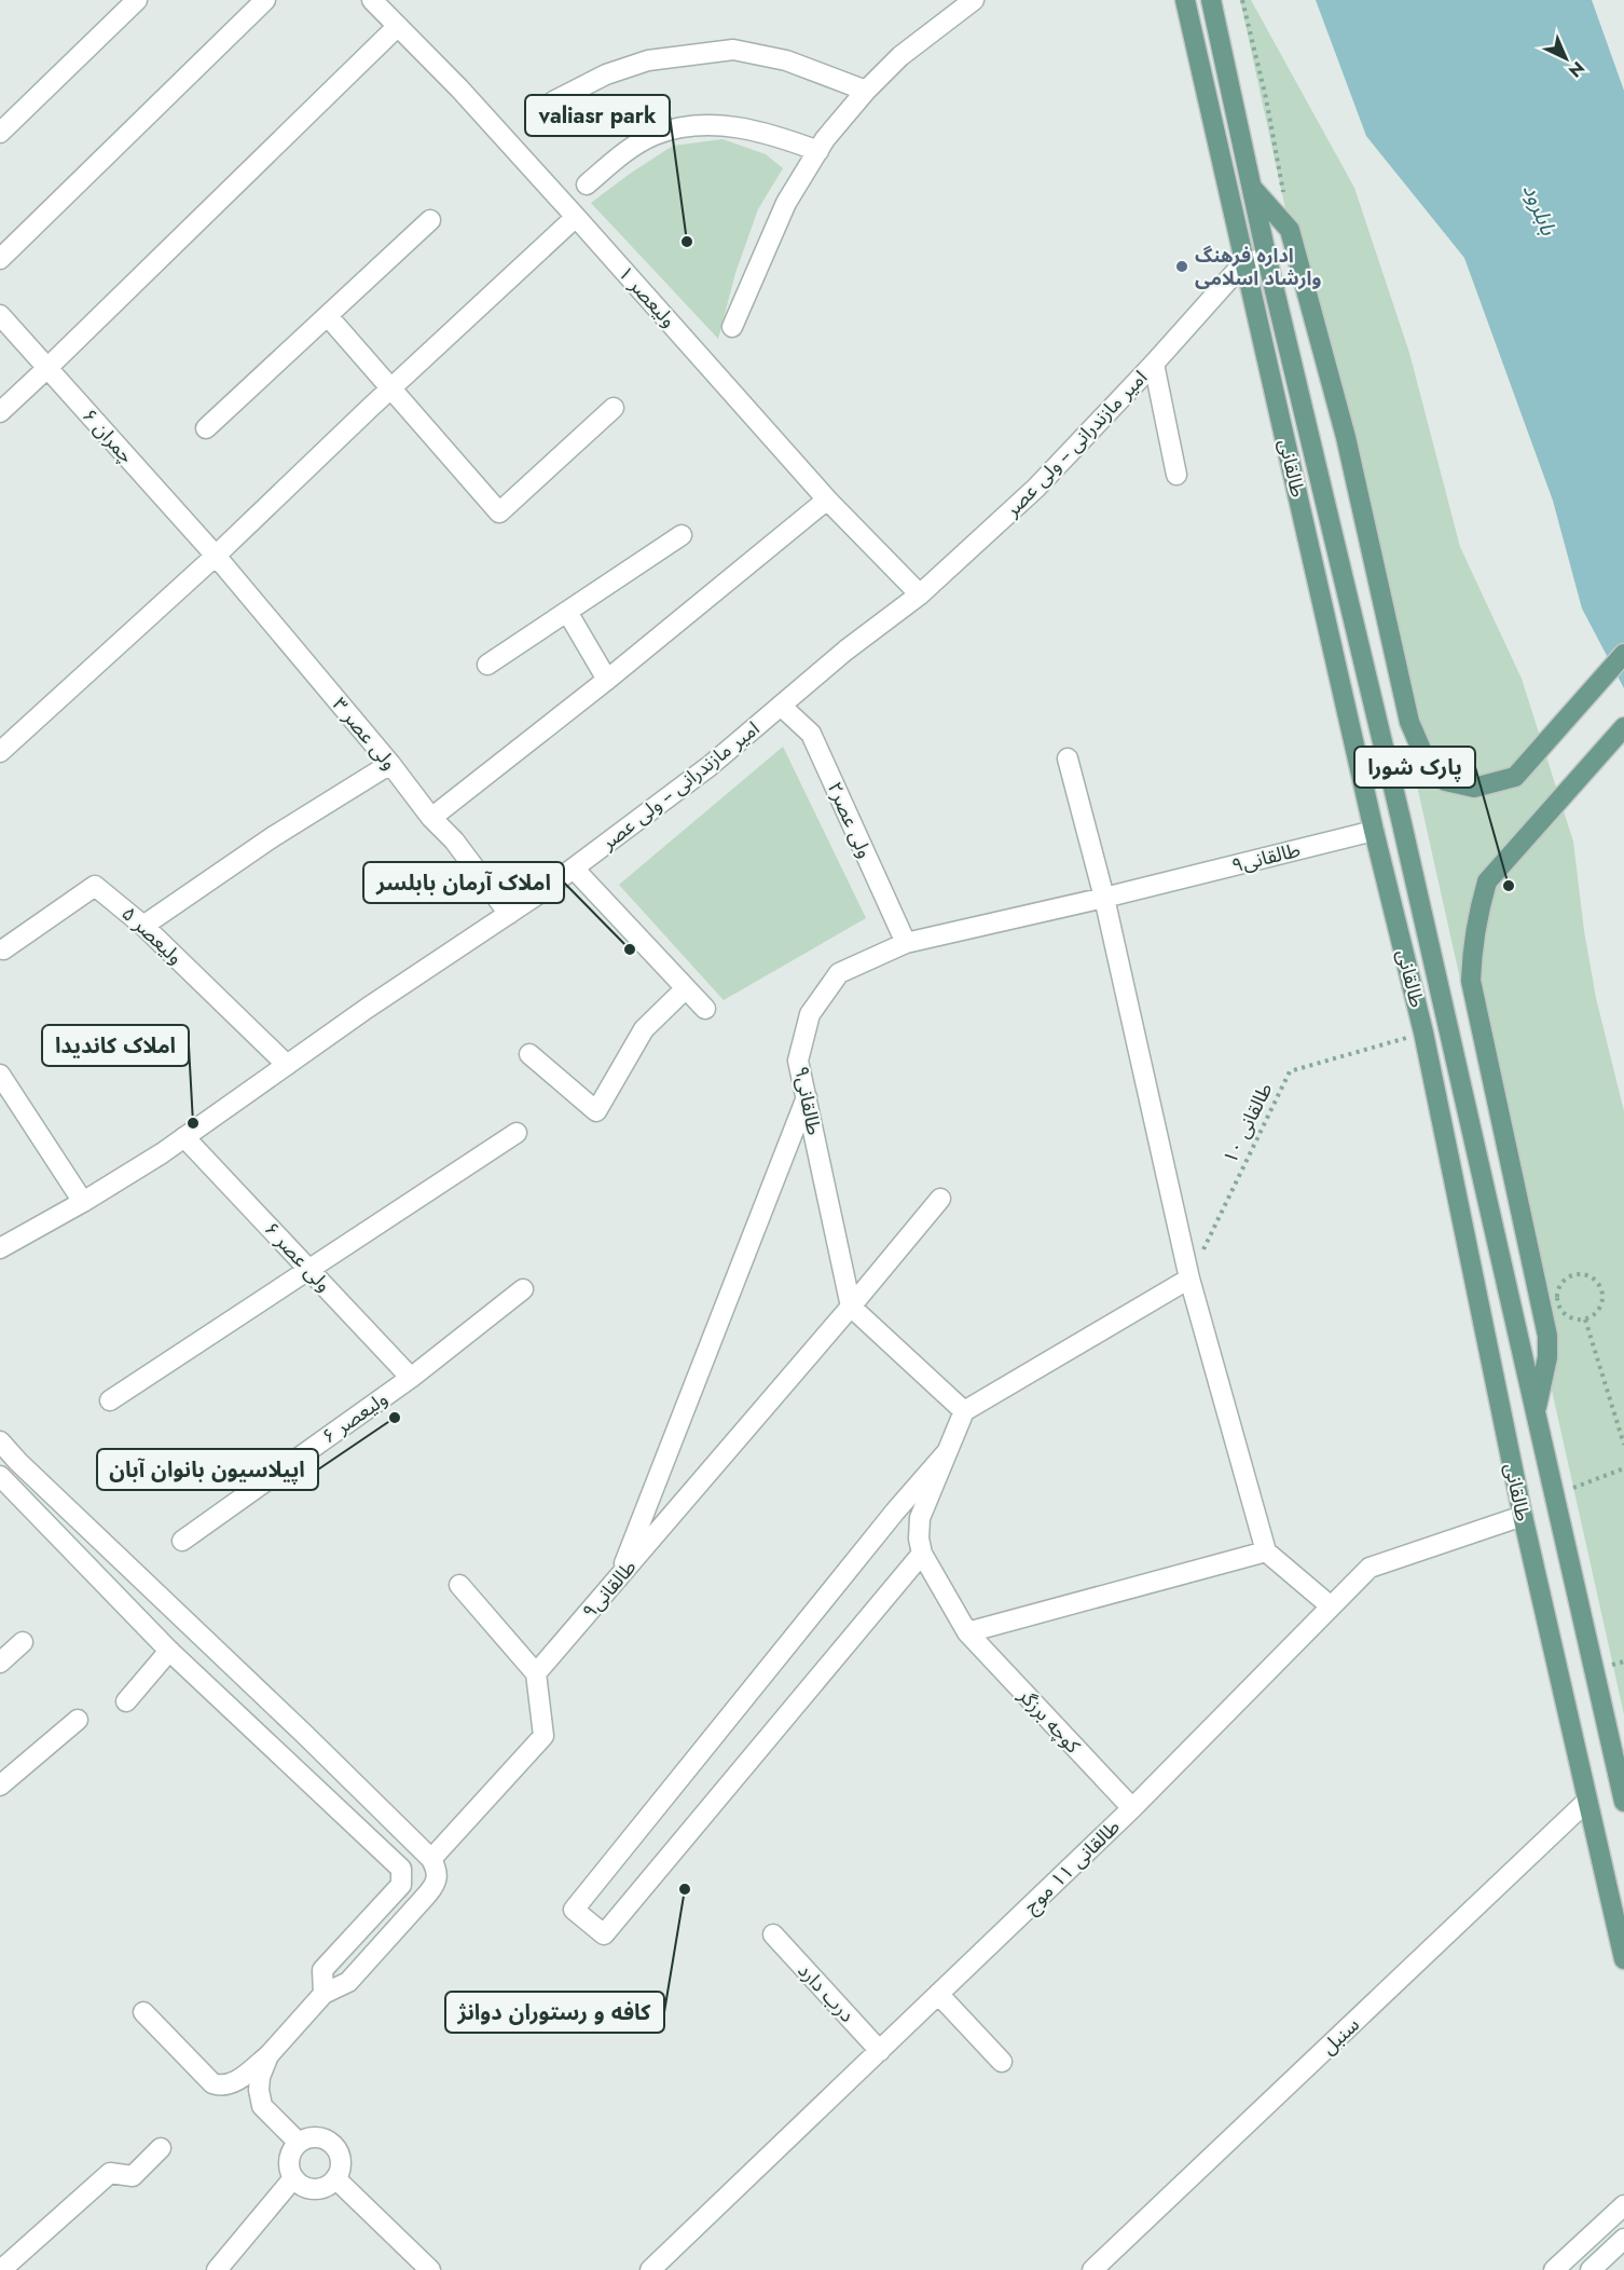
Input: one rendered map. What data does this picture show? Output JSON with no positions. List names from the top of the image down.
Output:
{
  "streets": {
    "main road": ["طالقانی"],
    "street": [
      "ولیعصر ۱",
      "چمران ۶",
      "امیر مازندرانی -- ولی عصر",
      "ولی عصر ۳",
      "ولی عصر۲",
      "طالقانی۹",
      "ولیعصر ۵",
      "ولی عصر ۶",
      "ولیعصر ۶",
      "کوچه برزگر",
      "طالقانی ۱۱ موج",
      "درب دارد",
      "سنبل"
    ],
    "path": ["طالقانی ۱۰"]
  },
  "crossings": [
    ["ولیعصر ۱", "امیر مازندرانی -- ولی عصر"],
    ["چمران ۶", "ولی عصر ۳"],
    ["امیر مازندرانی -- ولی عصر", "طالقانی"],
    ["امیر مازندرانی -- ولی عصر", "ولی عصر ۳"],
    ["امیر مازندرانی -- ولی عصر", "ولی عصر۲"],
    ["امیر مازندرانی -- ولی عصر", "ولیعصر ۵"],
    ["امیر مازندرانی -- ولی عصر", "ولی عصر ۶"],
    ["طالقانی", "طالقانی۹"],
    ["طالقانی", "طالقانی ۱۰"],
    ["طالقانی", "طالقانی ۱۱ موج"],
    ["طالقانی", "سنبل"],
    ["ولی عصر۲", "طالقانی۹"],
    ["ولی عصر ۶", "ولیعصر ۶"],
    ["کوچه برزگر", "طالقانی ۱۱ موج"],
    ["طالقانی ۱۱ موج", "درب دارد"]
  ],
  "water": ["بابلرود"],
  "places": [
    "valiasr park",
    "اداره فرهنگ وارشاد اسلامی",
    "پارک شورا",
    "املاک آرمان بابلسر",
    "املاک کاندیدا",
    "اپیلاسیون بانوان آبان",
    "کافه و رستوران دوانژ"
  ],
  "north": "bottom right"
}
